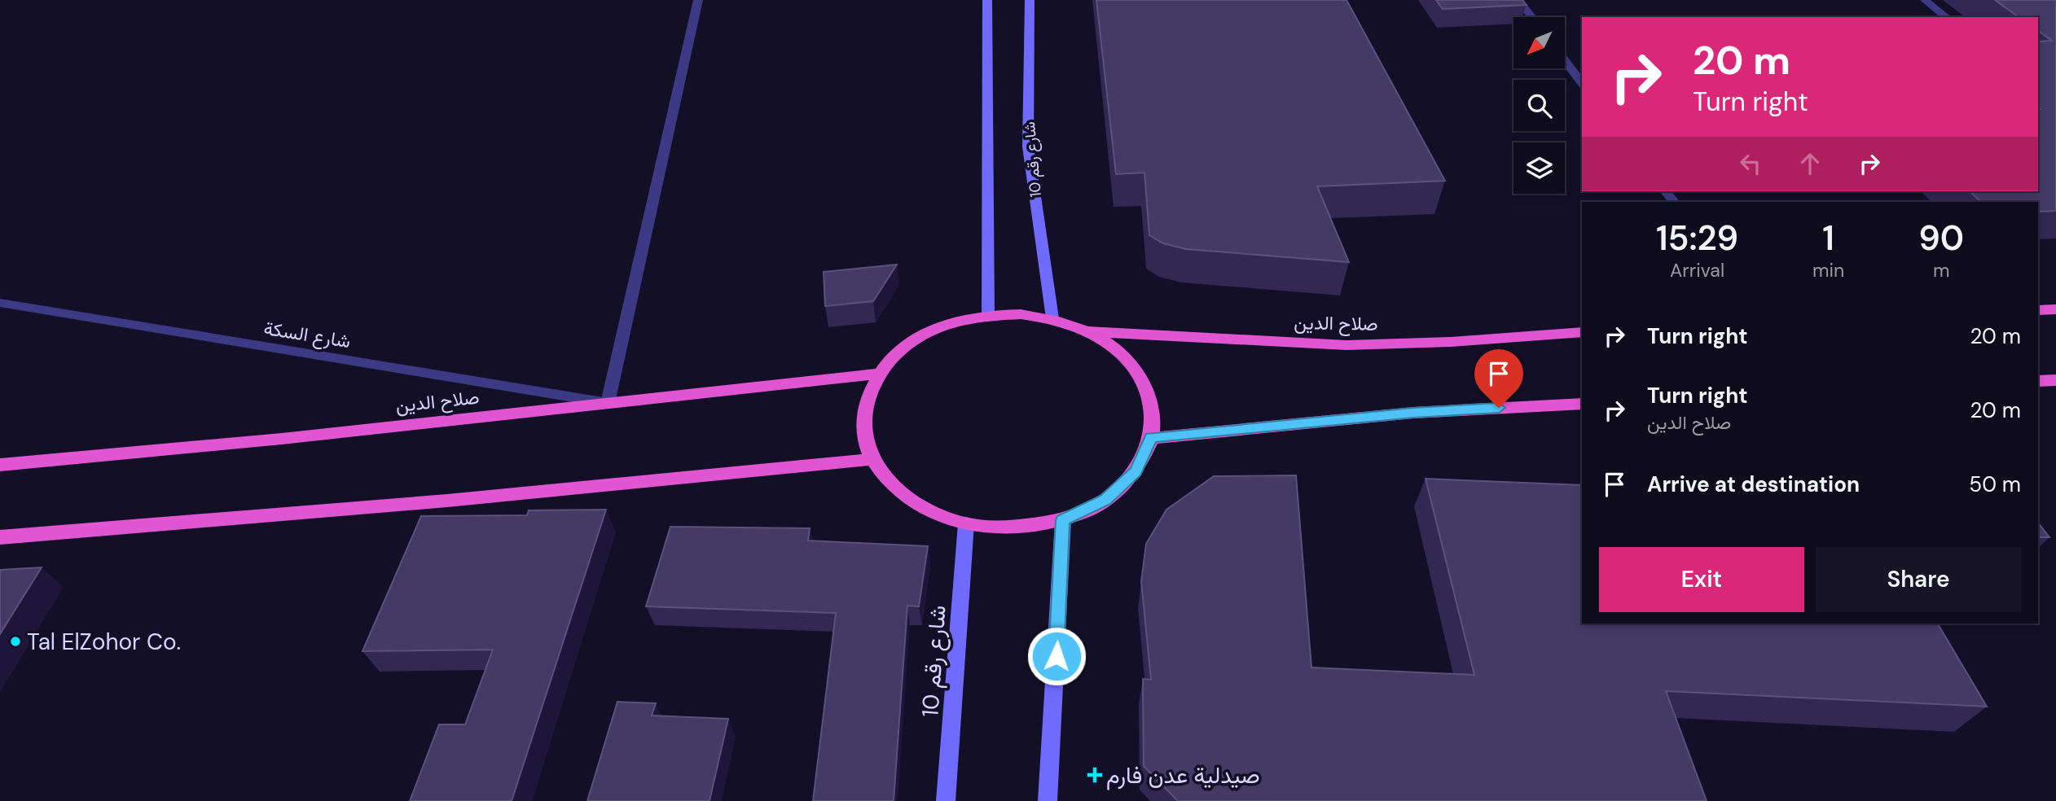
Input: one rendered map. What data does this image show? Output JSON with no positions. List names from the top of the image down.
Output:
{
  "streets": {
    "highway": ["صلاح الدين"],
    "main road": ["شارع رقم 10"],
    "street": ["شارع السكة"]
  },
  "crossings": [
    ["صلاح الدين", "شارع السكة"]
  ],
  "places": {
    "other": ["Tal ElZohor Co."],
    "health": ["صيدلية عدن فارم"]
  },
  "north": "bottom left",
  "page": {
    "turn": ["20 m", "Turn right"],
    "eta": [
      "15:29",
      "Arrival",
      "1",
      "min",
      "90",
      "m"
    ],
    "list": [
      {
        "name": "Turn right",
        "value": "20 m"
      },
      {
        "name": "Turn right",
        "note": "صلاح الدين",
        "value": "20 m"
      },
      {
        "name": "Arrive at destination",
        "value": "50 m"
      }
    ],
    "buttons": ["Exit", "Share"]
  }
}
